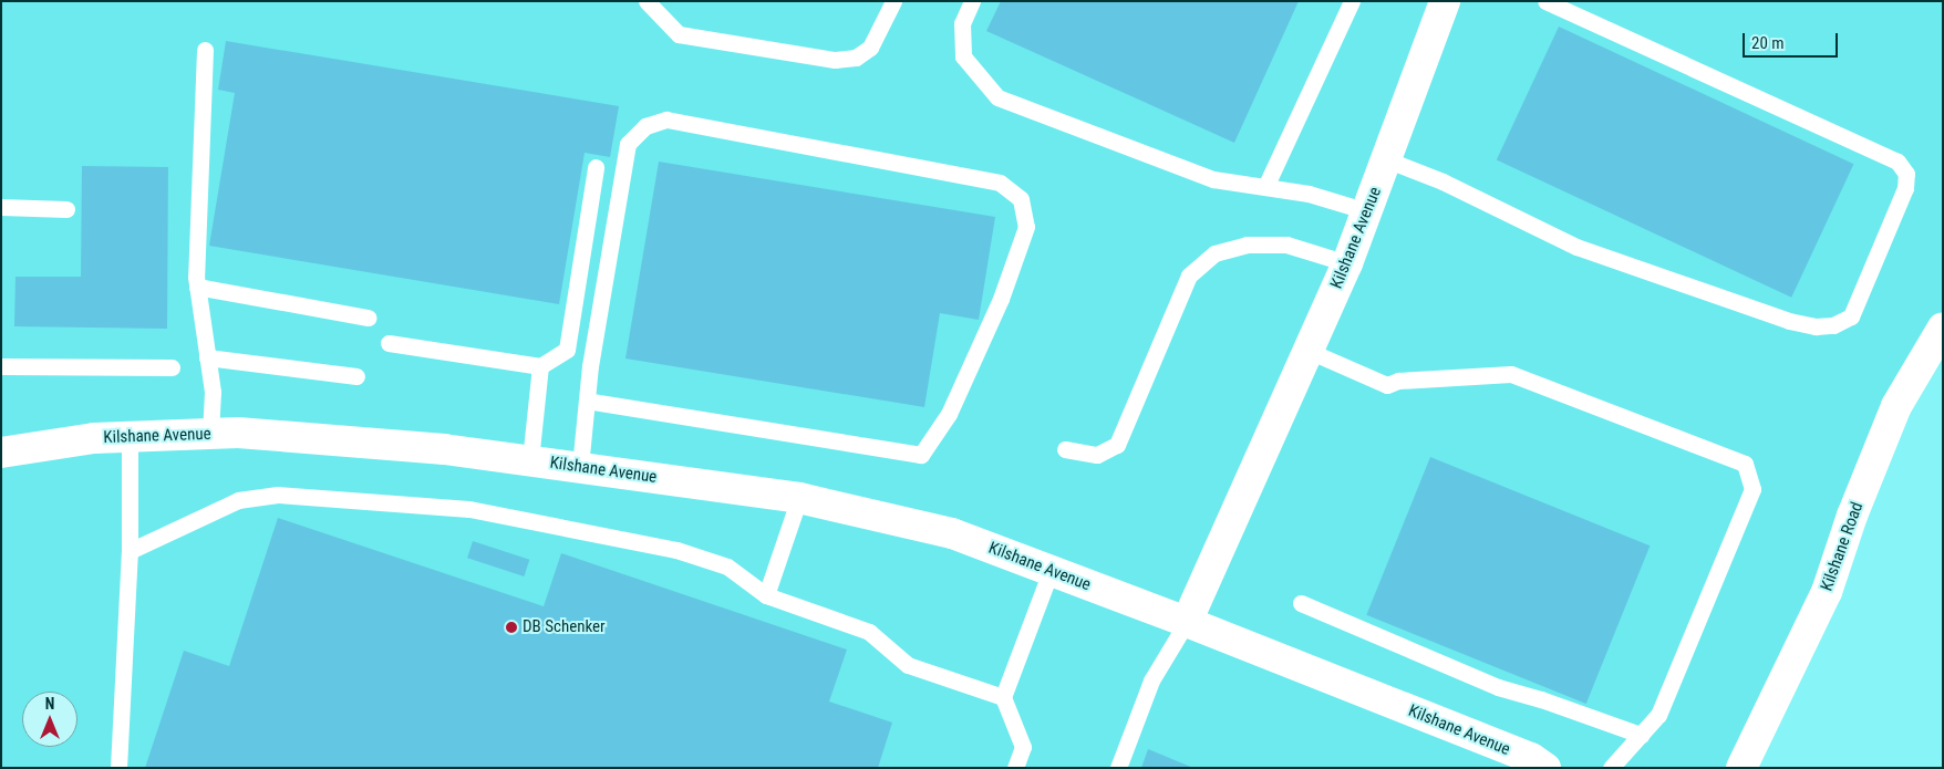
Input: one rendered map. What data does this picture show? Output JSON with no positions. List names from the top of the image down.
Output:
{
  "streets": {
    "street": ["Kilshane Avenue", "Kilshane Road"]
  },
  "places": ["DB Schenker"],
  "scale_bar": "20 m",
  "north": "top"
}
